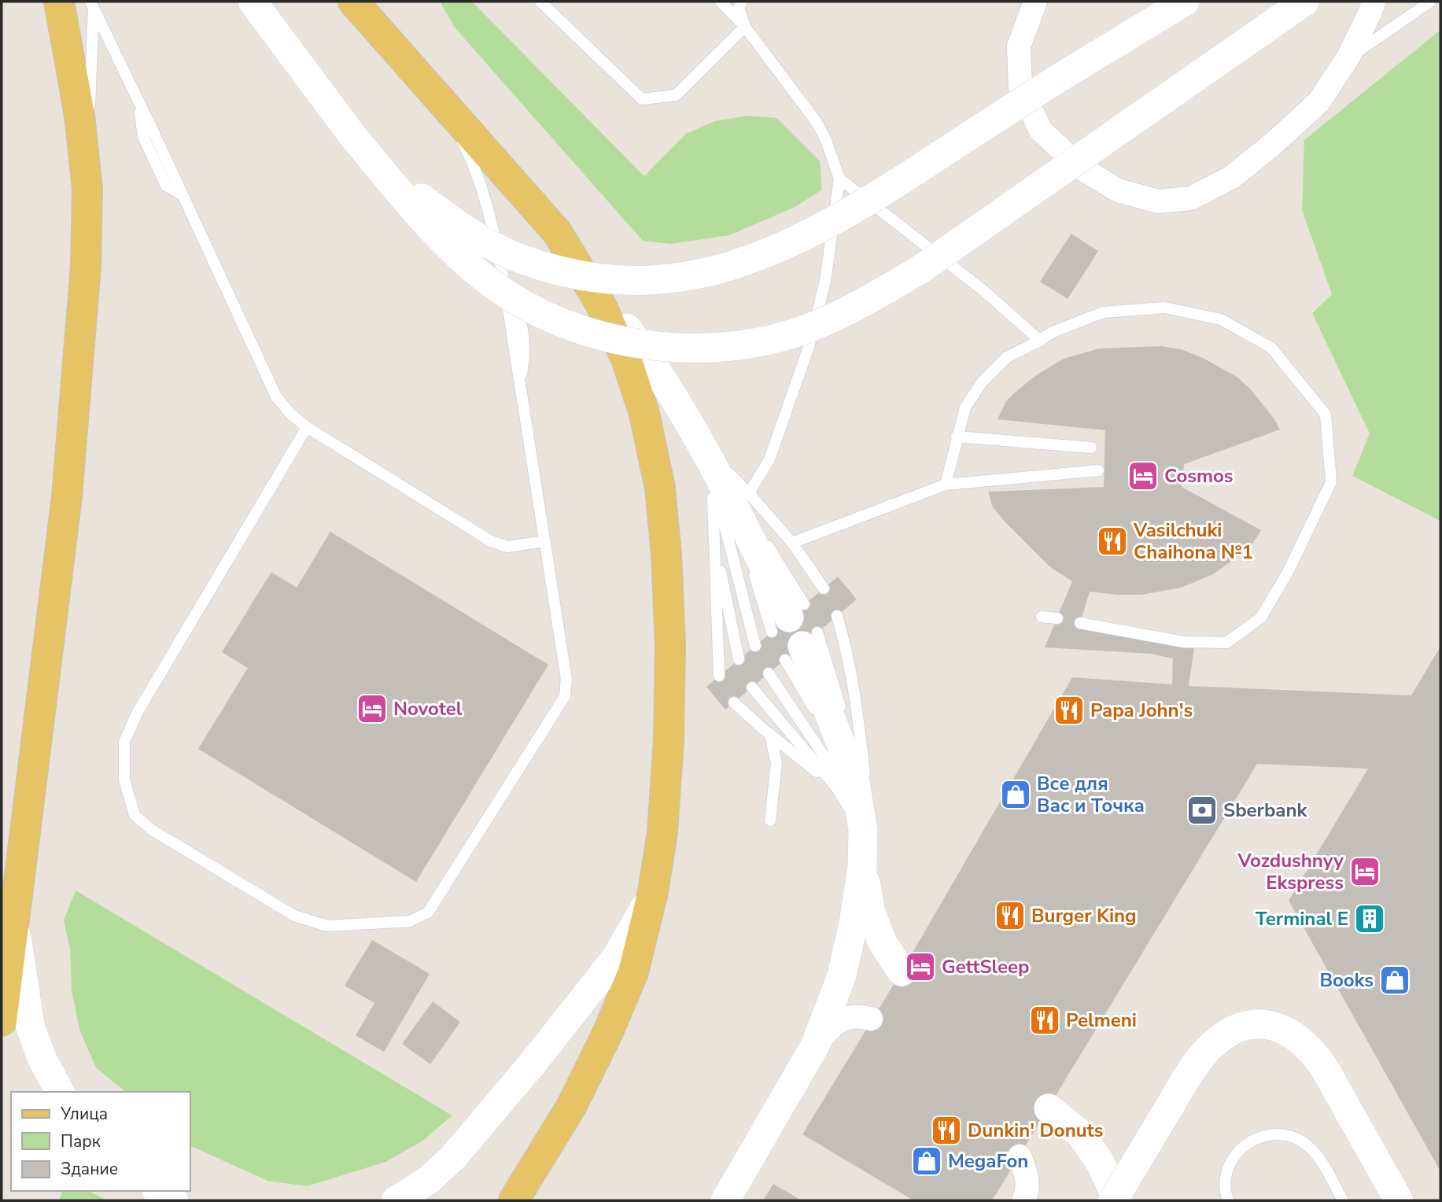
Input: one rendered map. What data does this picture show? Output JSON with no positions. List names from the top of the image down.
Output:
{
  "places": {
    "hotel": [
      "Cosmos",
      "Novotel",
      "Vozdushnyy Ekspress",
      "GettSleep"
    ],
    "restaurant": [
      "Vasilchuki Chaihona №1",
      "Papa John's",
      "Burger King",
      "Pelmeni",
      "Dunkin' Donuts"
    ],
    "shop": ["Все для Вас и Точка", "Books", "MegaFon"],
    "bank": ["Sberbank"],
    "building": ["Terminal E"]
  },
  "legend": ["Улица", "Парк", "Здание"]
}
